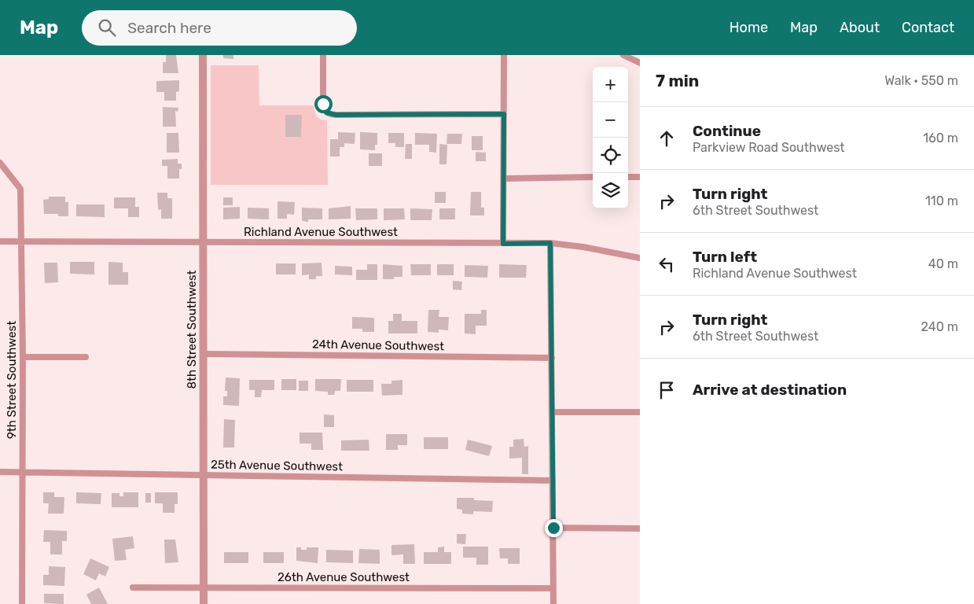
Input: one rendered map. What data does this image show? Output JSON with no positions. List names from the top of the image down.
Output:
{
  "streets": {
    "street": [
      "Richland Avenue Southwest",
      "8th Street Southwest",
      "24th Avenue Southwest",
      "9th Street Southwest",
      "25th Avenue Southwest",
      "26th Avenue Southwest"
    ]
  },
  "crossings": [
    ["Richland Avenue Southwest", "8th Street Southwest"],
    ["Richland Avenue Southwest", "9th Street Southwest"],
    ["8th Street Southwest", "24th Avenue Southwest"],
    ["8th Street Southwest", "25th Avenue Southwest"],
    ["8th Street Southwest", "26th Avenue Southwest"],
    ["9th Street Southwest", "25th Avenue Southwest"]
  ],
  "page": {
    "header": "Map",
    "search": "Search here",
    "nav": [
      "Home",
      "Map",
      "About",
      "Contact"
    ],
    "heading": ["7 min", "Walk · 550 m"],
    "map_buttons": ["+", "−"],
    "list": [
      ["Continue", "Parkview Road Southwest", "160 m"],
      ["Turn right", "6th Street Southwest", "110 m"],
      ["Turn left", "Richland Avenue Southwest", "40 m"],
      ["Turn right", "6th Street Southwest", "240 m"],
      "Arrive at destination"
    ]
  }
}
